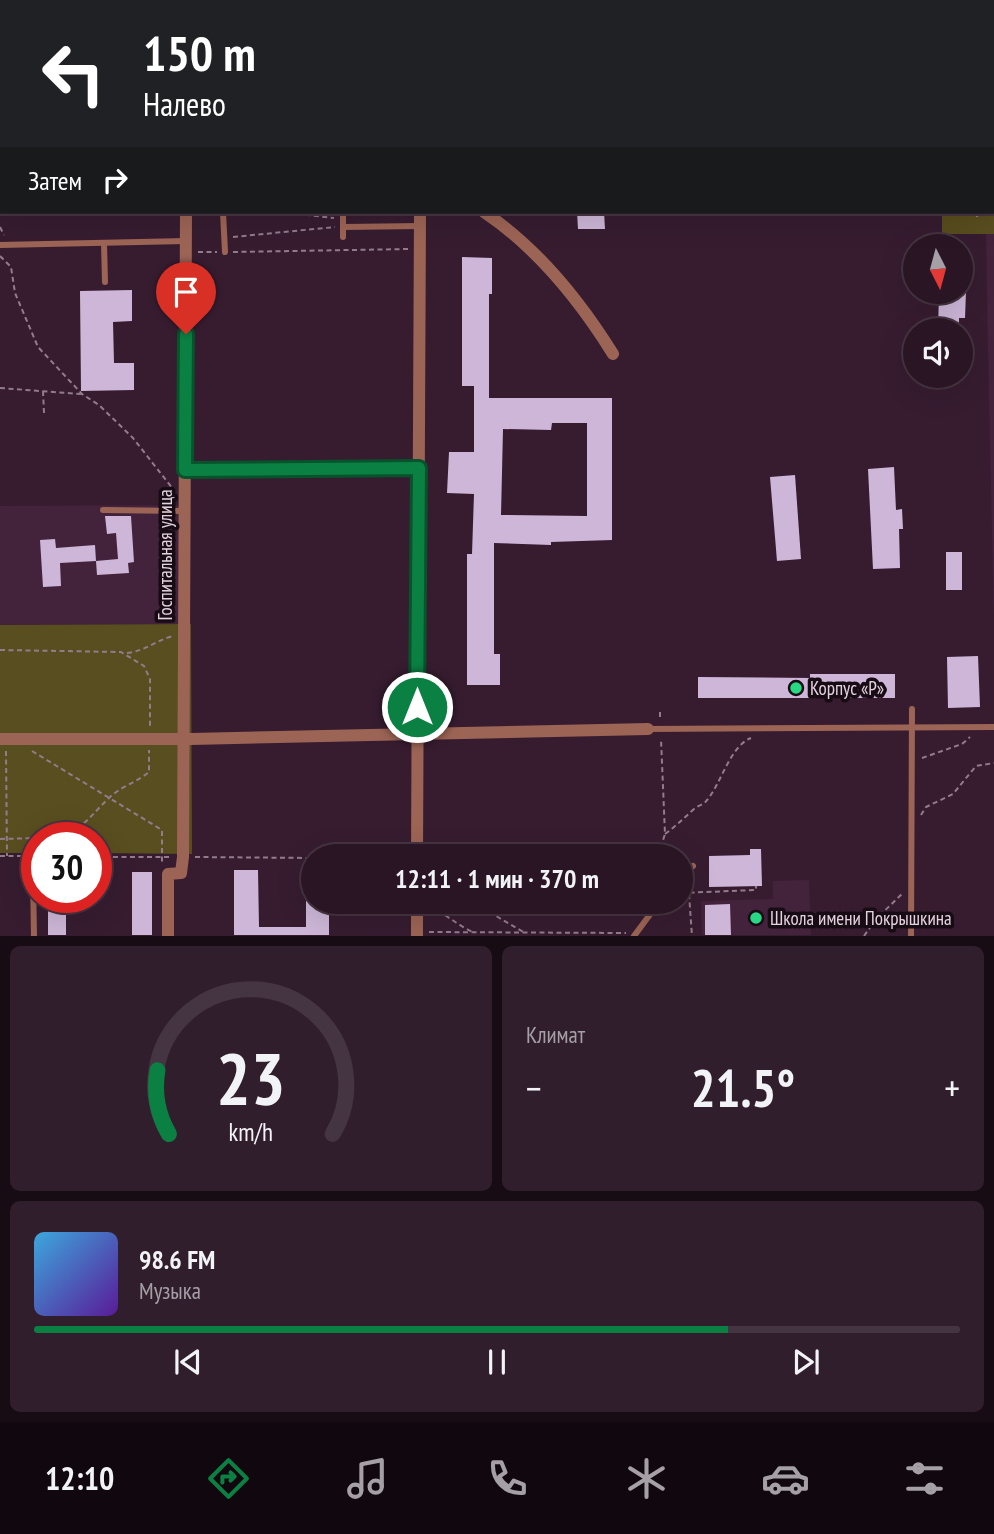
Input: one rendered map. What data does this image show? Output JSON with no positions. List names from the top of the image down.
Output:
{
  "streets": {
    "street": ["Госпитальная улица"]
  },
  "places": ["Корпус «Р»", "Школа имени Покрышкина"],
  "north": "bottom",
  "page": {
    "turn": ["150 m", "Налево"],
    "then": "Затем",
    "limit": "30",
    "trip": "12:11 · 1 мин · 370 m",
    "tile": "Климат",
    "heat": ["−", "21.5°", "+"],
    "song": ["98.6 FM", "Музыка"],
    "tabs": "12:10",
    "gauge": ["23", "km/h"]
  }
}
